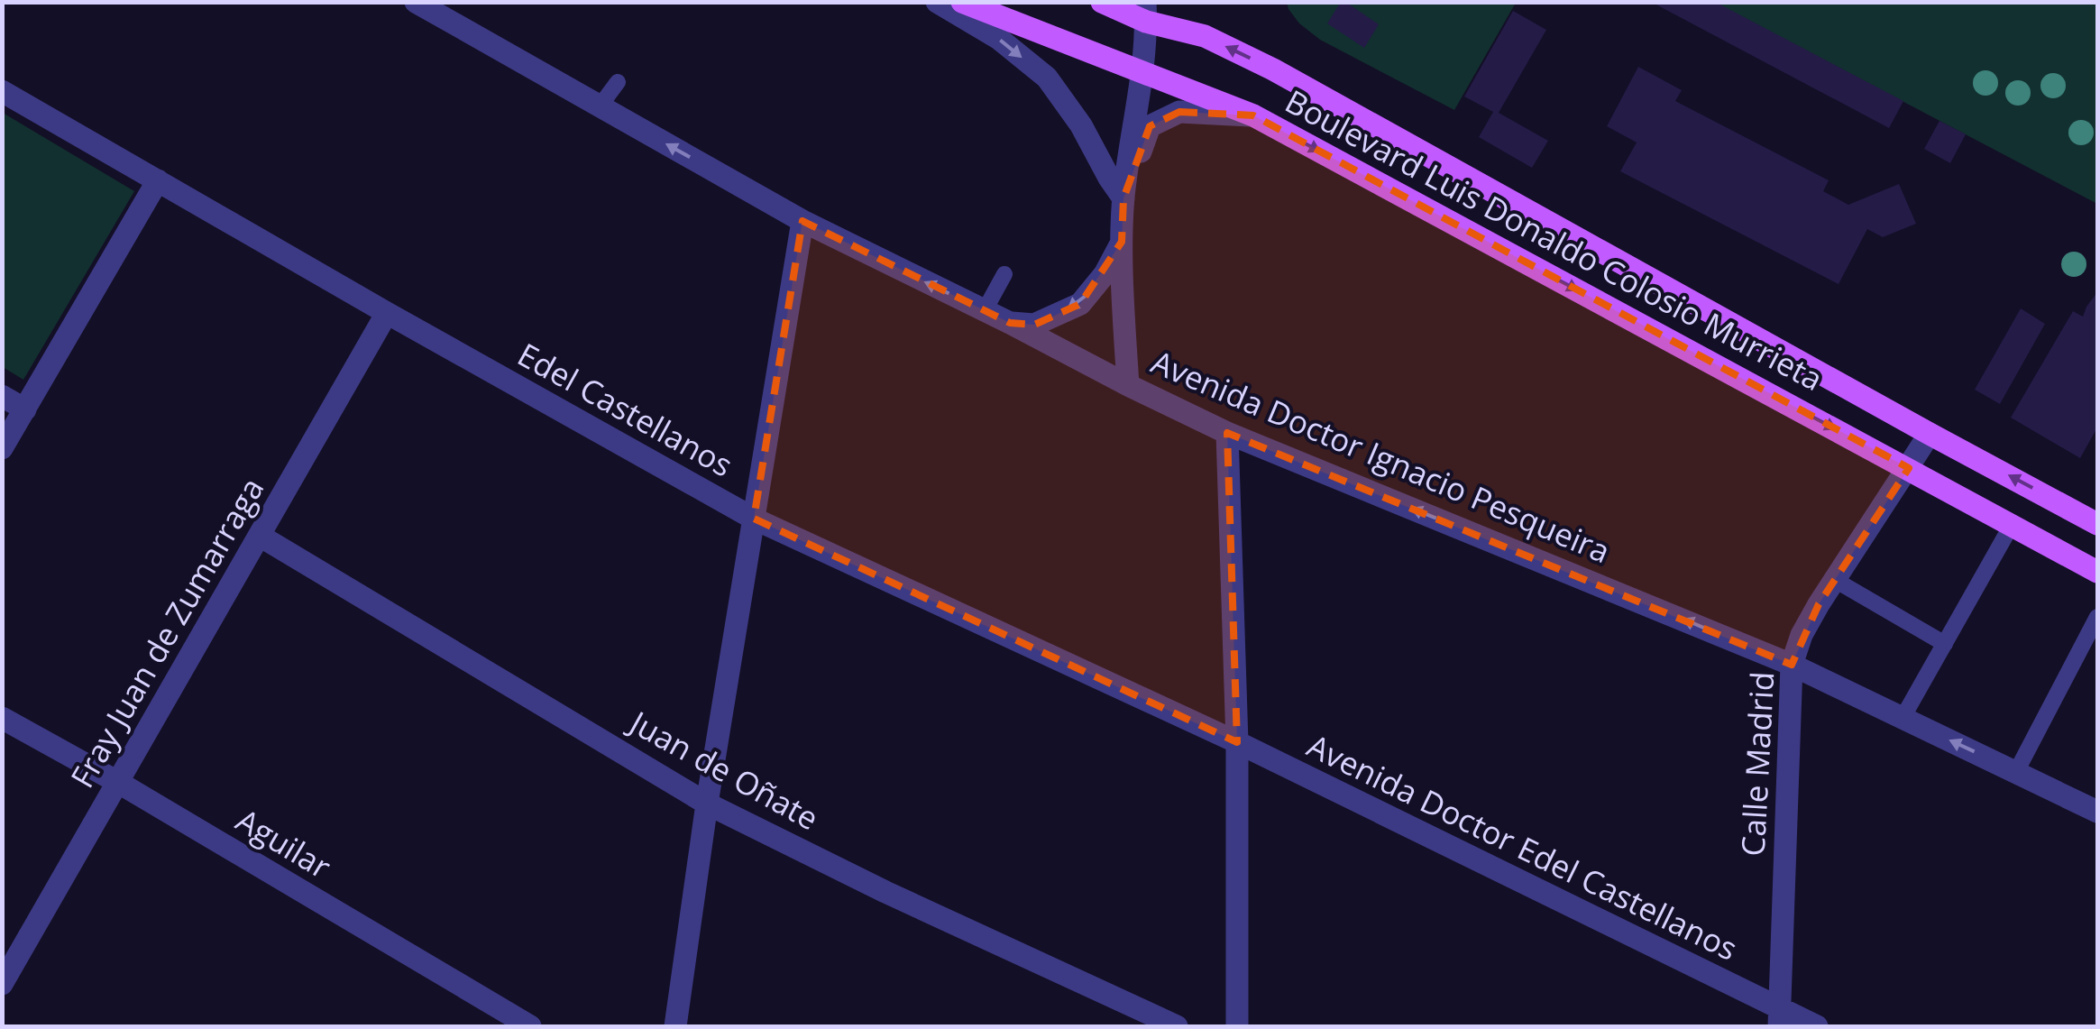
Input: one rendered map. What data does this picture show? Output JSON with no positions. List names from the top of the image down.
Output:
{
  "streets": {
    "main road": ["Boulevard Luis Donaldo Colosio Murrieta"],
    "street": [
      "Edel Castellanos",
      "Avenida Doctor Ignacio Pesqueira",
      "Fray Juan de Zumarraga",
      "Calle Madrid",
      "Juan de Oñate",
      "Aguilar",
      "Avenida Doctor Edel Castellanos"
    ]
  },
  "crossings": [
    ["Boulevard Luis Donaldo Colosio Murrieta", "Calle Madrid"],
    ["Edel Castellanos", "Fray Juan de Zumarraga"],
    ["Edel Castellanos", "Avenida Doctor Edel Castellanos"],
    ["Avenida Doctor Ignacio Pesqueira", "Calle Madrid"],
    ["Fray Juan de Zumarraga", "Juan de Oñate"],
    ["Fray Juan de Zumarraga", "Aguilar"],
    ["Calle Madrid", "Avenida Doctor Edel Castellanos"]
  ],
  "one_way": ["Avenida Doctor Ignacio Pesqueira"]
}
